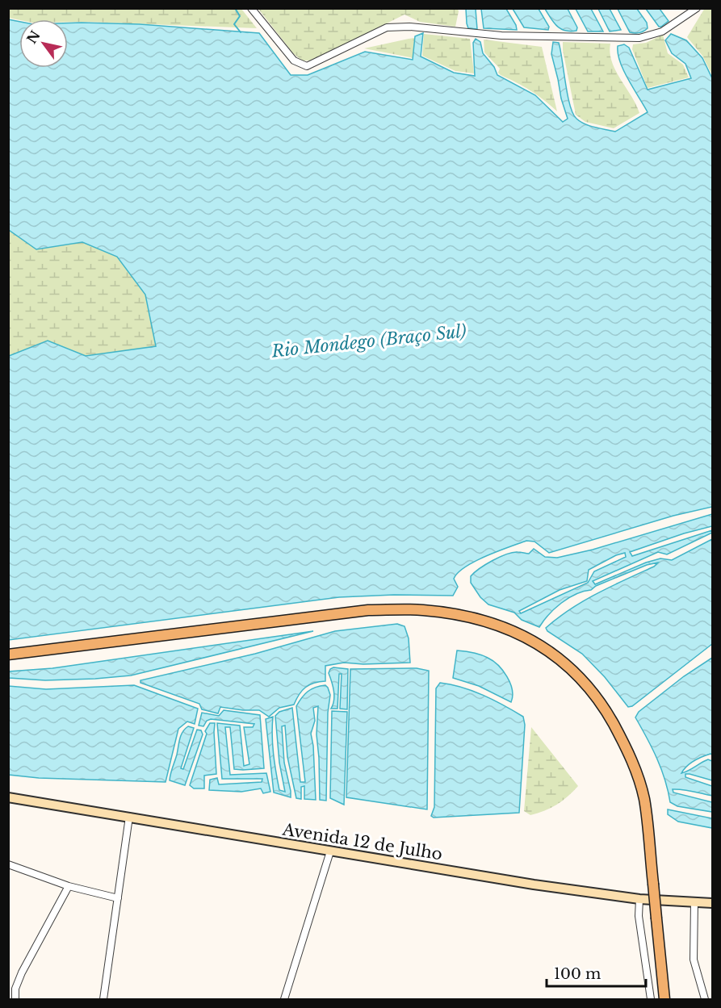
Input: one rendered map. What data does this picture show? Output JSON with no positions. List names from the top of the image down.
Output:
{
  "streets": {
    "main road": ["Avenida 12 de Julho"]
  },
  "water": ["Rio Mondego (Braço Sul)"],
  "scale_bar": "100 m",
  "north": "top left"
}
